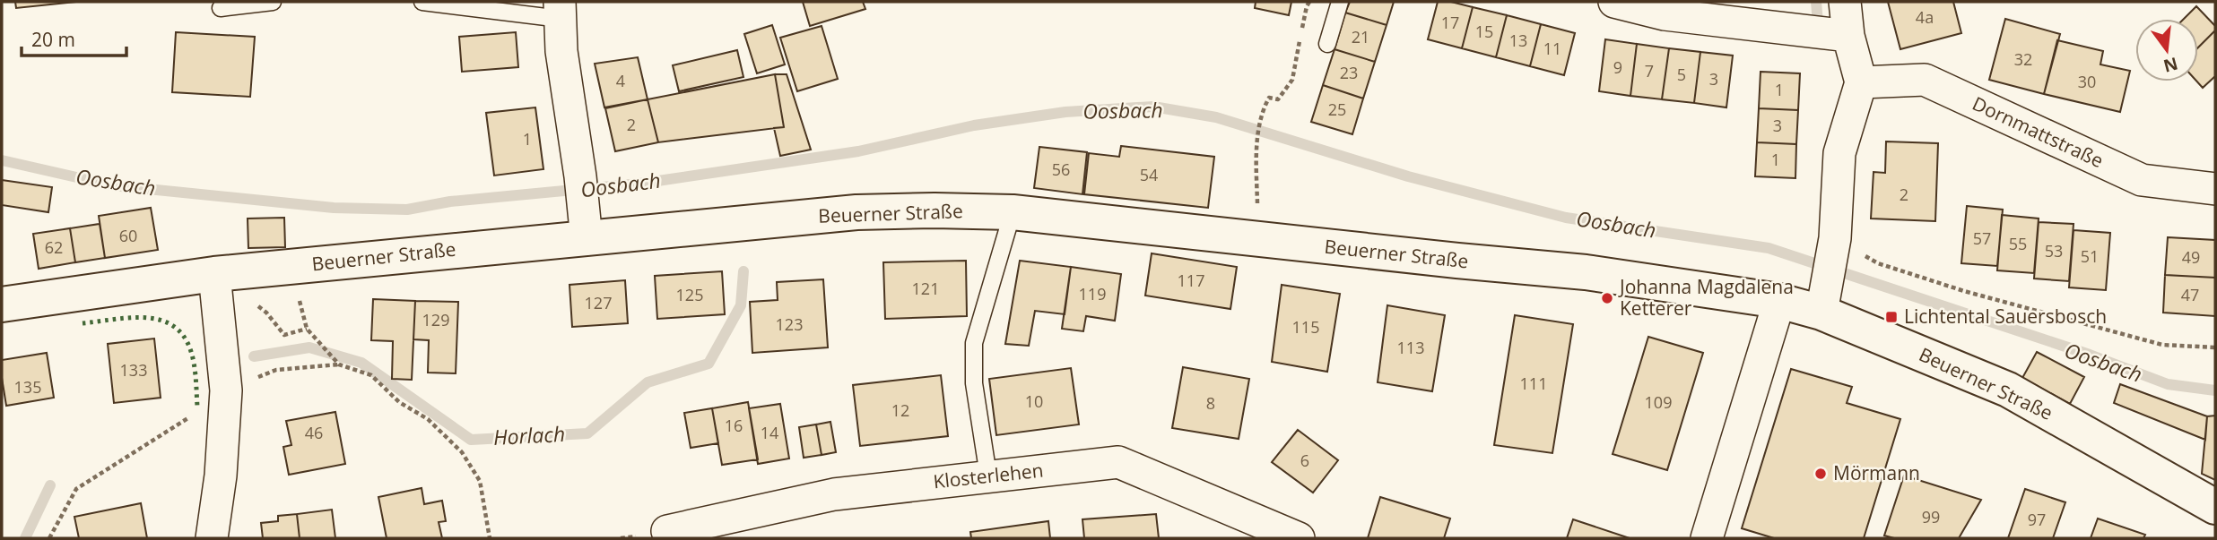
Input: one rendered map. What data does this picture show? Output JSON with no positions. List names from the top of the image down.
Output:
{
  "streets": {
    "main road": ["Beuerner Straße"],
    "street": ["Dornmattstraße", "Klosterlehen"]
  },
  "water": ["Oosbach", "Horlach"],
  "places": {
    "other": ["Johanna Magdalena Ketterer", "Mörmann"],
    "transit": ["Lichtental Sauersbosch"]
  },
  "house_numbers": [
    "4a",
    "17",
    "15",
    "21",
    "13",
    "11",
    "32",
    "9",
    "7",
    "23",
    "5",
    "3",
    "4",
    "30",
    "1",
    "25",
    "2",
    "3",
    "1",
    "1",
    "56",
    "54",
    "2",
    "60",
    "57",
    "55",
    "62",
    "53",
    "51",
    "49",
    "117",
    "121",
    "119",
    "125",
    "47",
    "127",
    "129",
    "123",
    "115",
    "113",
    "133",
    "111",
    "135",
    "10",
    "109",
    "8",
    "12",
    "16",
    "46",
    "14",
    "6",
    "99",
    "97"
  ],
  "scale_bar": "20 m",
  "north": "bottom"
}
